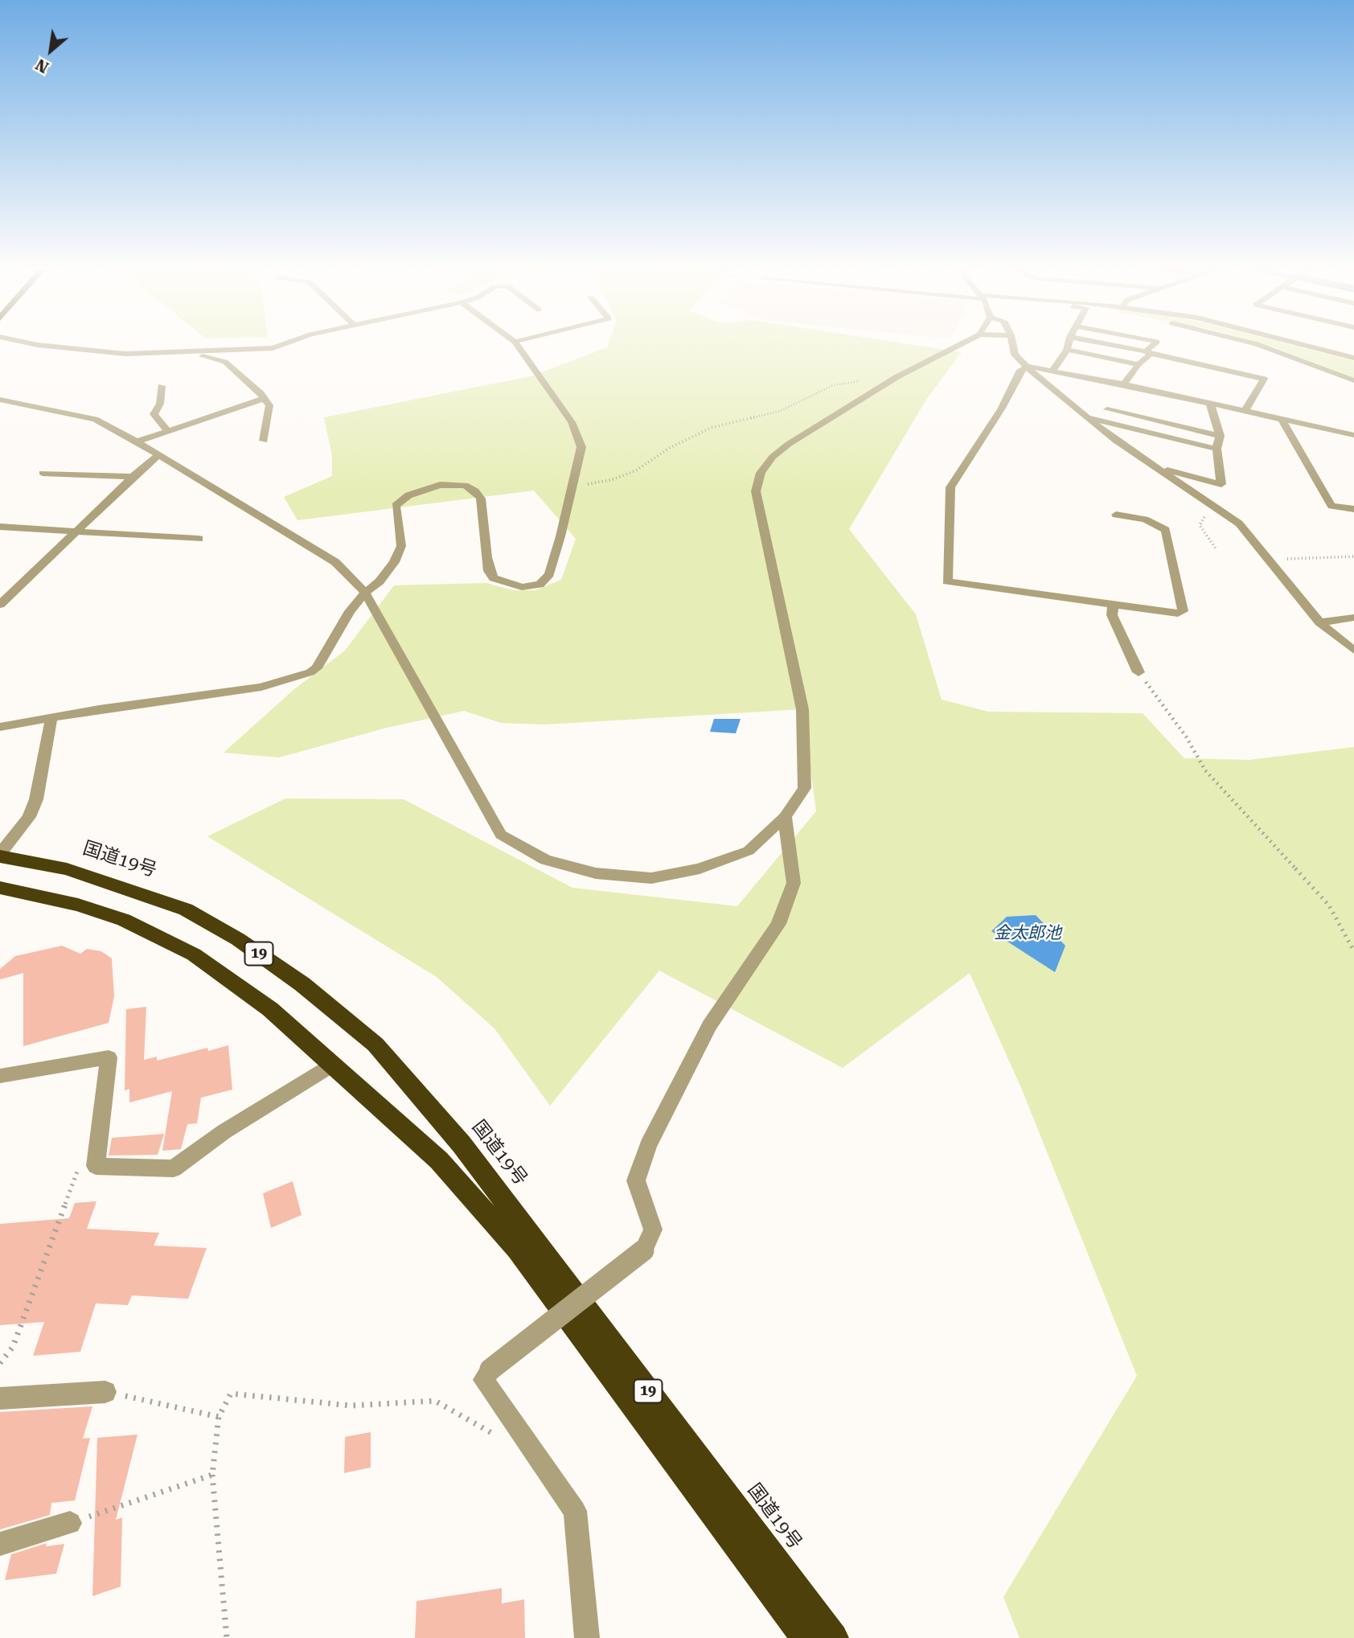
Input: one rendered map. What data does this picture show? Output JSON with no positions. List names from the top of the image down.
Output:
{
  "streets": {
    "highway": ["国道19号", "19"]
  },
  "water": ["金太郎池"],
  "north": "bottom left"
}
